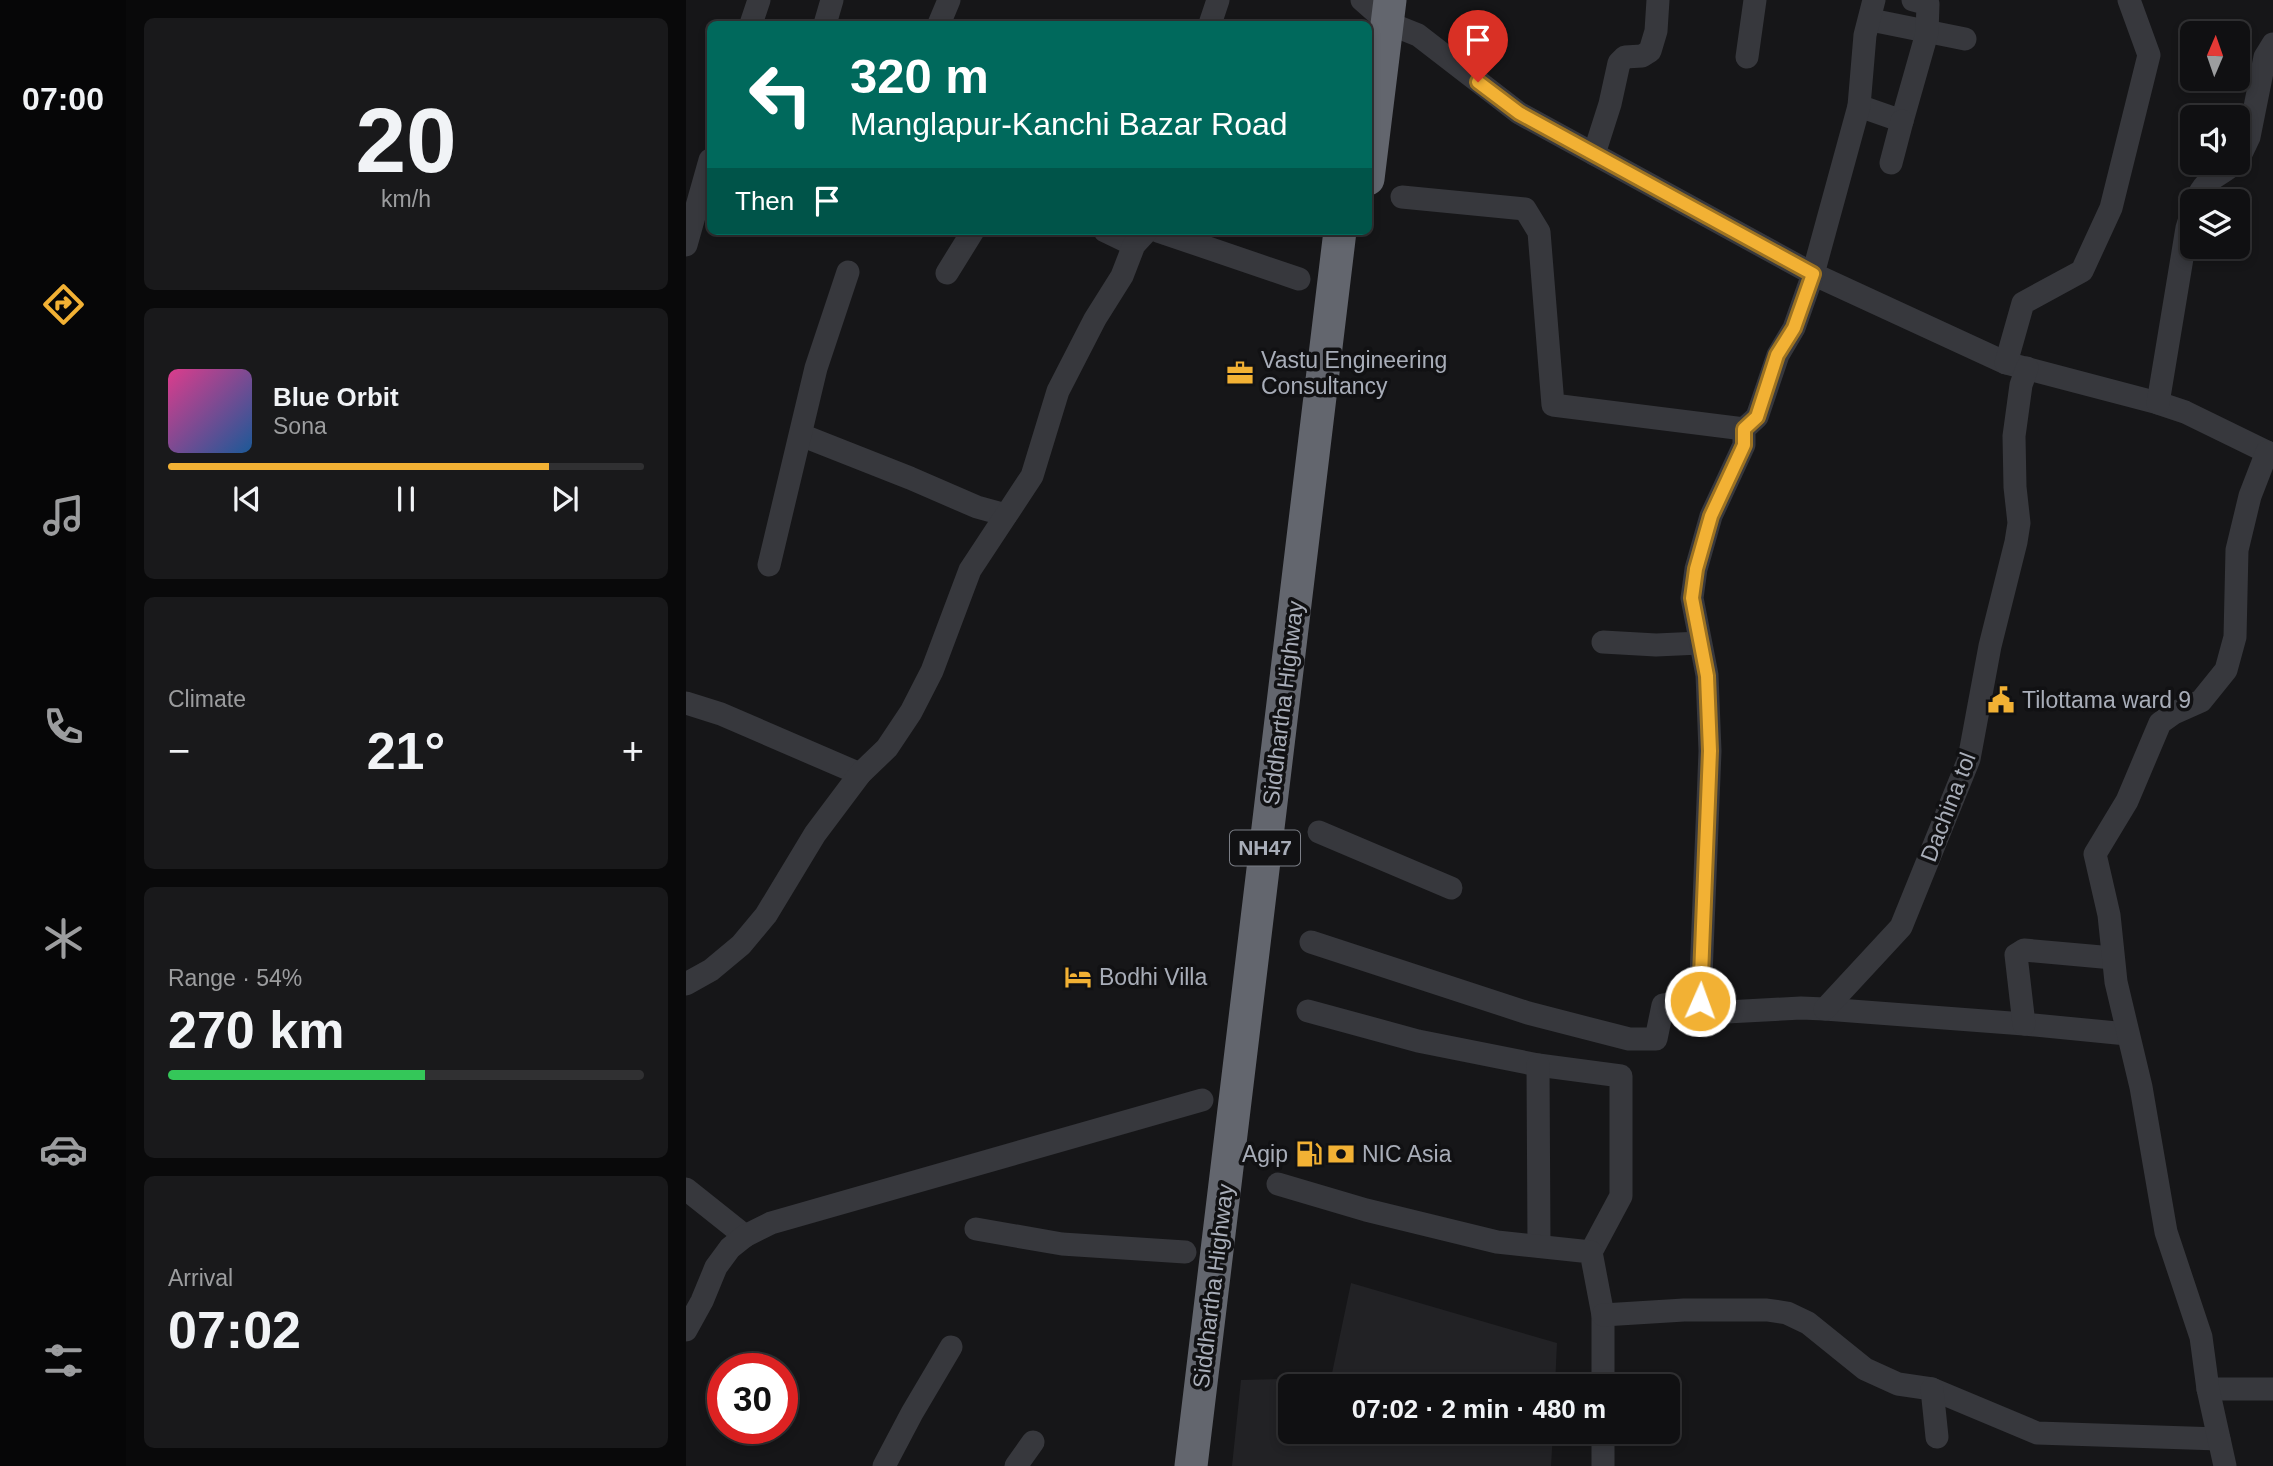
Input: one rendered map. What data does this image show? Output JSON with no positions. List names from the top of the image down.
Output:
{
  "streets": {
    "highway": ["Siddhartha Highway", "NH47"],
    "street": ["Dachina tol"]
  },
  "places": {
    "office": ["Vastu Engineering Consultancy"],
    "public building": ["Tilottama ward 9"],
    "hotel": ["Bodhi Villa"],
    "fuel station": ["Agip"],
    "bank": ["NIC Asia"]
  },
  "north": "top",
  "page": {
    "tabs": "07:00",
    "tile": [
      ["20", "km/h"],
      "Climate",
      ["Range · 54%", "270 km"],
      ["Arrival", "07:02"]
    ],
    "turn": ["320 m", "Manglapur-Kanchi Bazar Road"],
    "then": "Then",
    "song": ["Blue Orbit", "Sona"],
    "heat": ["−", "21°", "+"],
    "limit": "30",
    "trip": "07:02 · 2 min · 480 m"
  }
}
